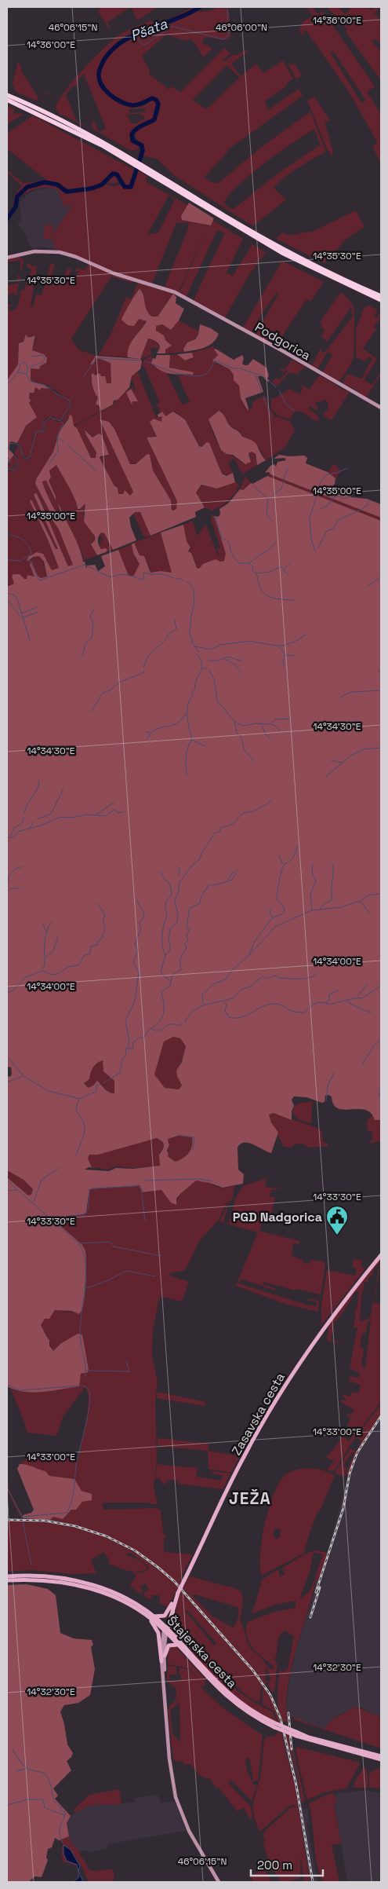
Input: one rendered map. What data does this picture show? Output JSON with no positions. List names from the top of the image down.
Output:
{
  "streets": {
    "main road": ["Podgorica", "Zasavska cesta", "Štajerska cesta"]
  },
  "crossings": [
    ["Zasavska cesta", "Štajerska cesta"]
  ],
  "districts": ["JEŽA"],
  "water": ["Pšata"],
  "places": {
    "public building": ["PGD Nadgorica"]
  },
  "scale_bar": "200 m",
  "coordinates": [
    "14°36'00\"E",
    "46°06'15\"N",
    "46°06'00\"N",
    "14°35'30\"E",
    "14°35'00\"E",
    "14°34'30\"E",
    "14°34'00\"E",
    "14°33'30\"E",
    "14°33'00\"E",
    "14°32'30\"E"
  ]
}
